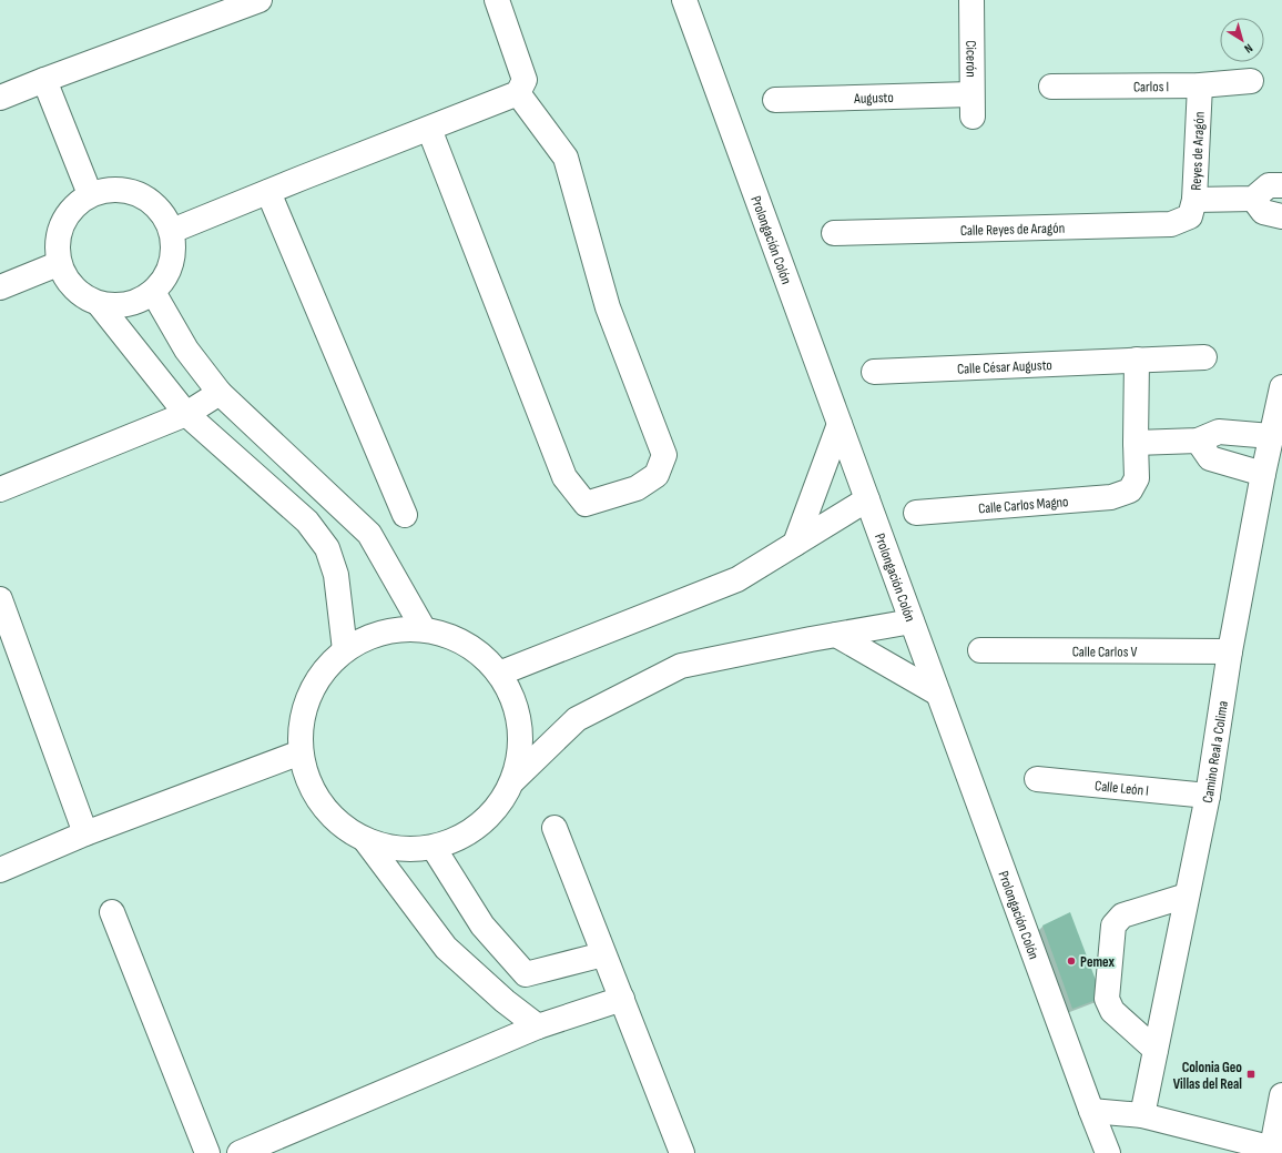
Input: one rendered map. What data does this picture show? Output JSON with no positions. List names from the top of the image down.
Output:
{
  "streets": {
    "street": [
      "Cicerón",
      "Carlos I",
      "Augusto",
      "Reyes de Aragón",
      "Calle Reyes de Aragón",
      "Prolongación Colón",
      "Calle César Augusto",
      "Calle Carlos Magno",
      "Calle Carlos V",
      "Camino Real a Colima",
      "Calle León I"
    ]
  },
  "crossings": [
    ["Cicerón", "Augusto"],
    ["Carlos I", "Reyes de Aragón"],
    ["Reyes de Aragón", "Calle Reyes de Aragón"],
    ["Calle Carlos V", "Camino Real a Colima"],
    ["Camino Real a Colima", "Calle León I"]
  ],
  "places": {
    "other": ["Pemex"],
    "transit": ["Colonia Geo Villas del Real"]
  },
  "north": "bottom right"
}
